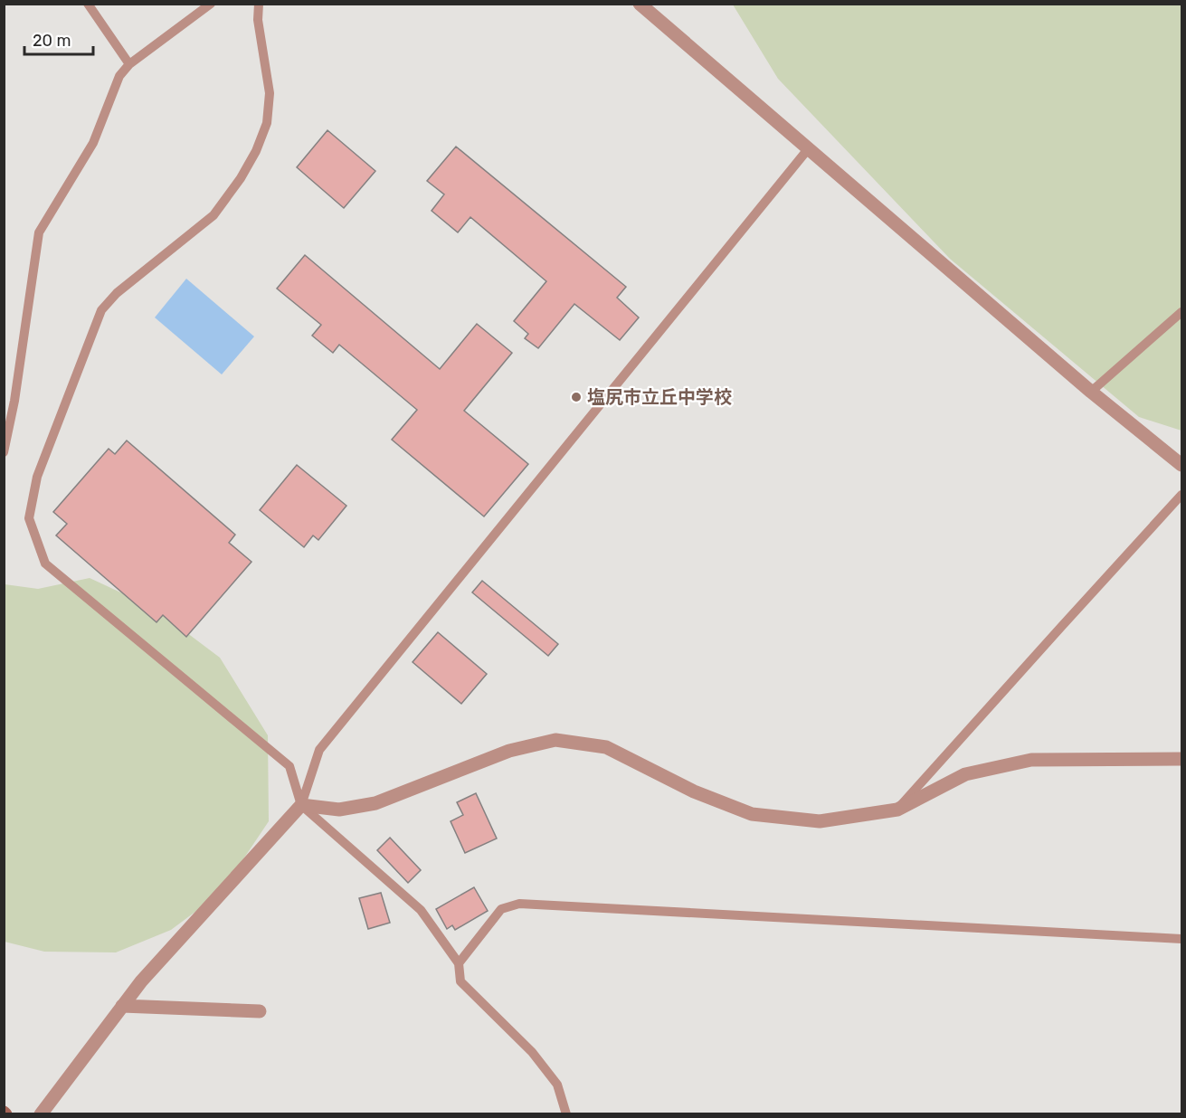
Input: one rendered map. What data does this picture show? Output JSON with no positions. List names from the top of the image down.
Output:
{
  "places": ["塩尻市立丘中学校"],
  "scale_bar": "20 m"
}
